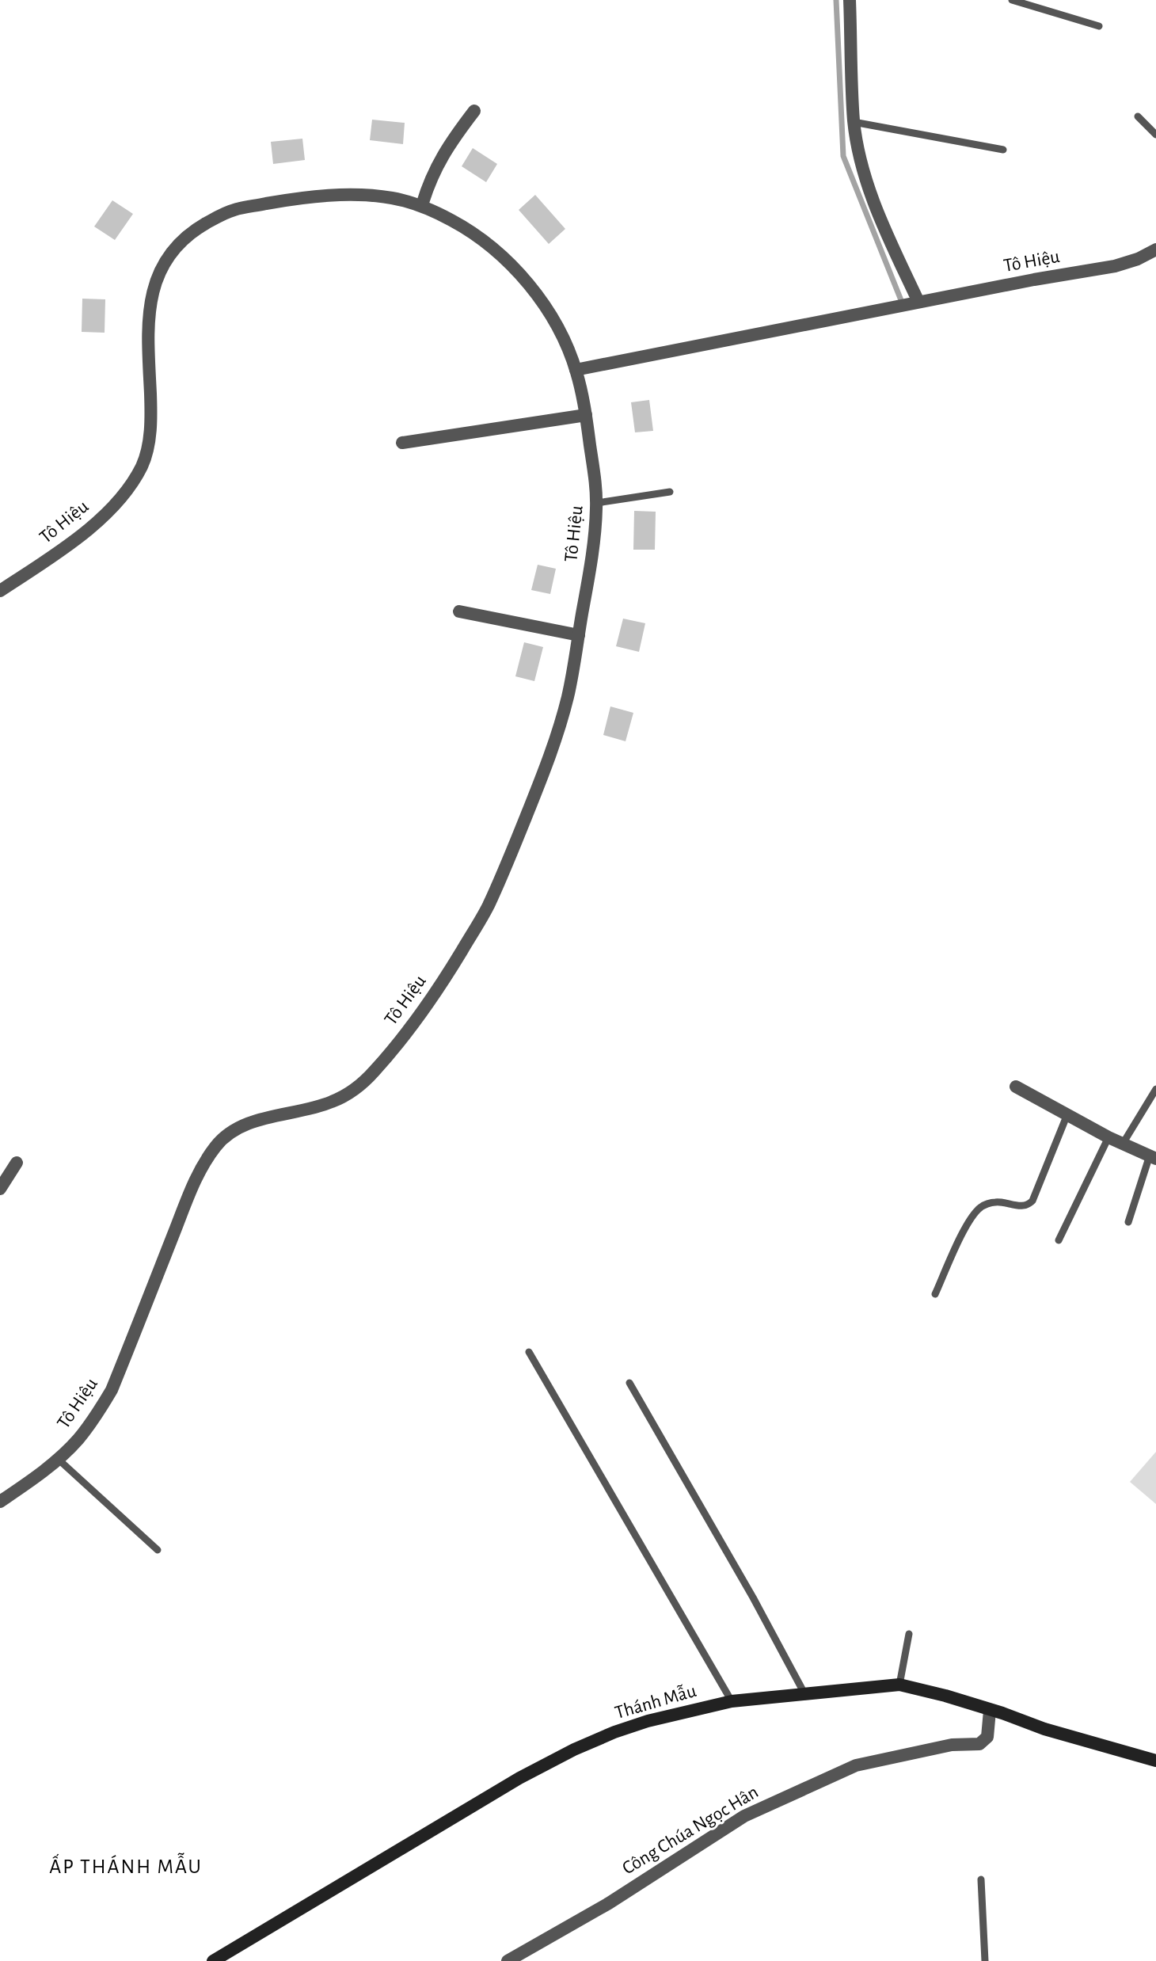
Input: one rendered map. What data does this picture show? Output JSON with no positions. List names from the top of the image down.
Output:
{
  "streets": {
    "main road": ["Thánh Mẫu"],
    "street": ["Tô Hiệu", "Công Chúa Ngọc Hân"]
  },
  "crossings": [
    ["Thánh Mẫu", "Công Chúa Ngọc Hân"]
  ],
  "districts": ["ẤP THÁNH MẪU"]
}
